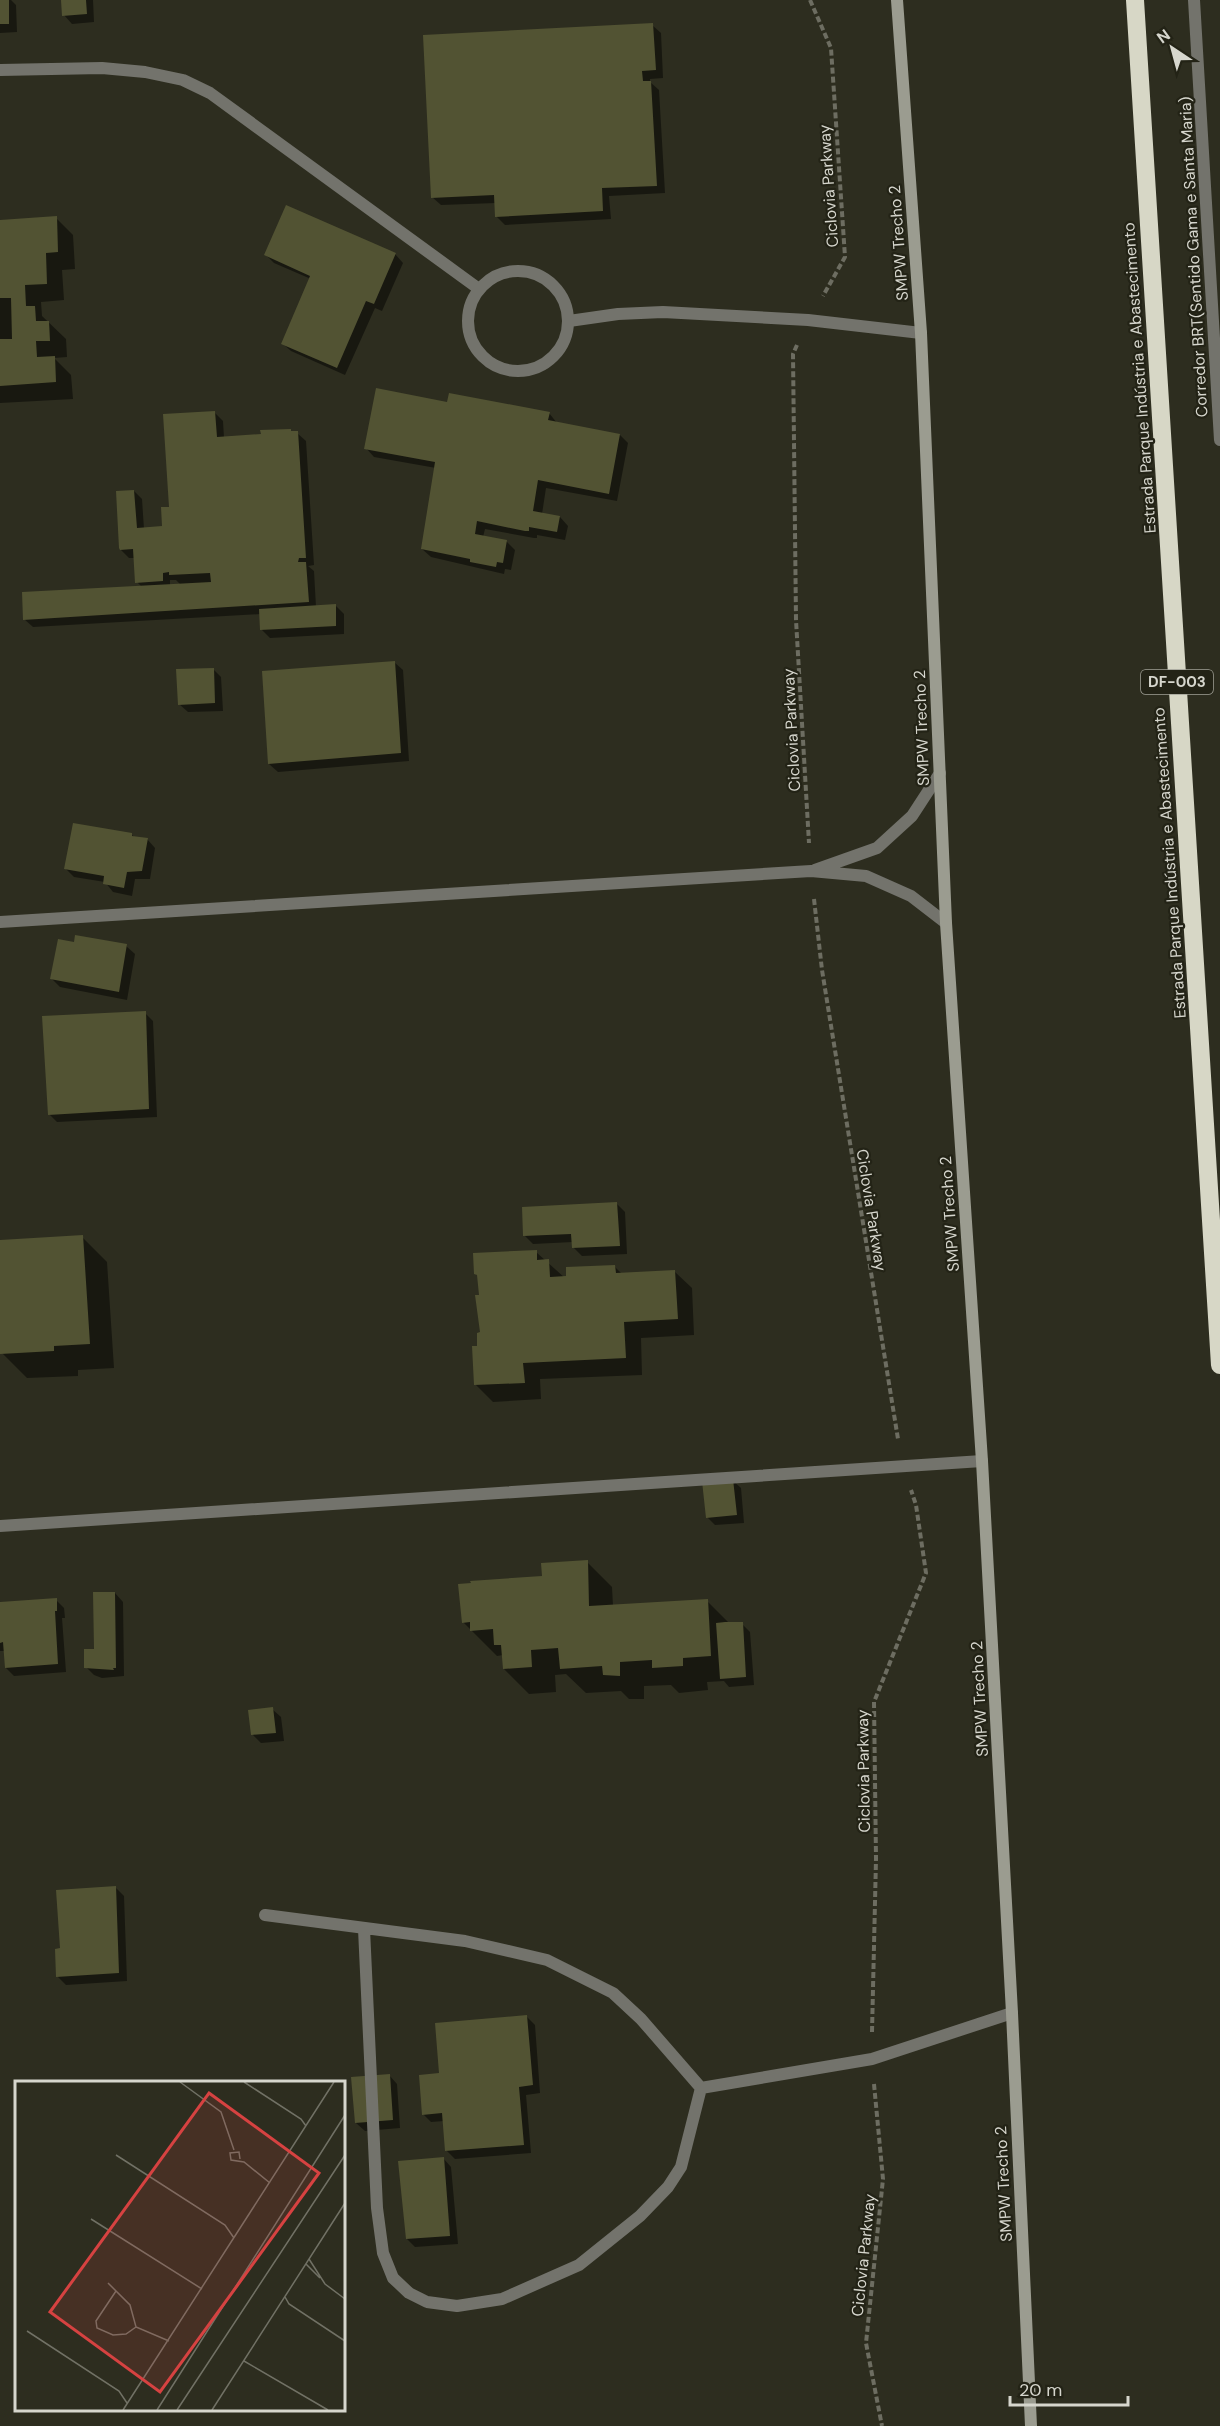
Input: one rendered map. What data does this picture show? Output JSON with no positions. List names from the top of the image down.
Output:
{
  "streets": {
    "highway": ["Estrada Parque Indústria e Abastecimento", "DF-003"],
    "street": ["SMPW Trecho 2", "Corredor BRT(Sentido Gama e Santa Maria)"],
    "path": ["Ciclovia Parkway"]
  },
  "scale_bar": "20 m",
  "north": "top left"
}
